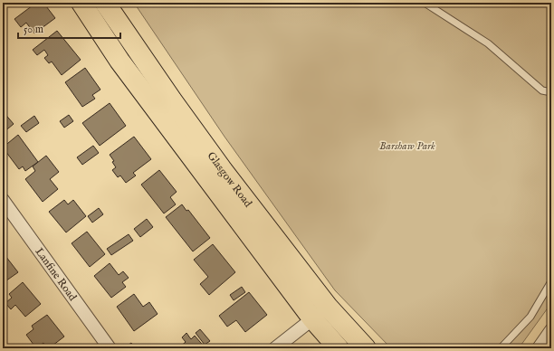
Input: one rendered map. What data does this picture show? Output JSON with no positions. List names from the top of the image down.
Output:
{
  "streets": {
    "main road": ["Glasgow Road"],
    "street": ["Lanfine Road"]
  },
  "parks": ["Barshaw Park"],
  "scale_bar": "50 m"
}
